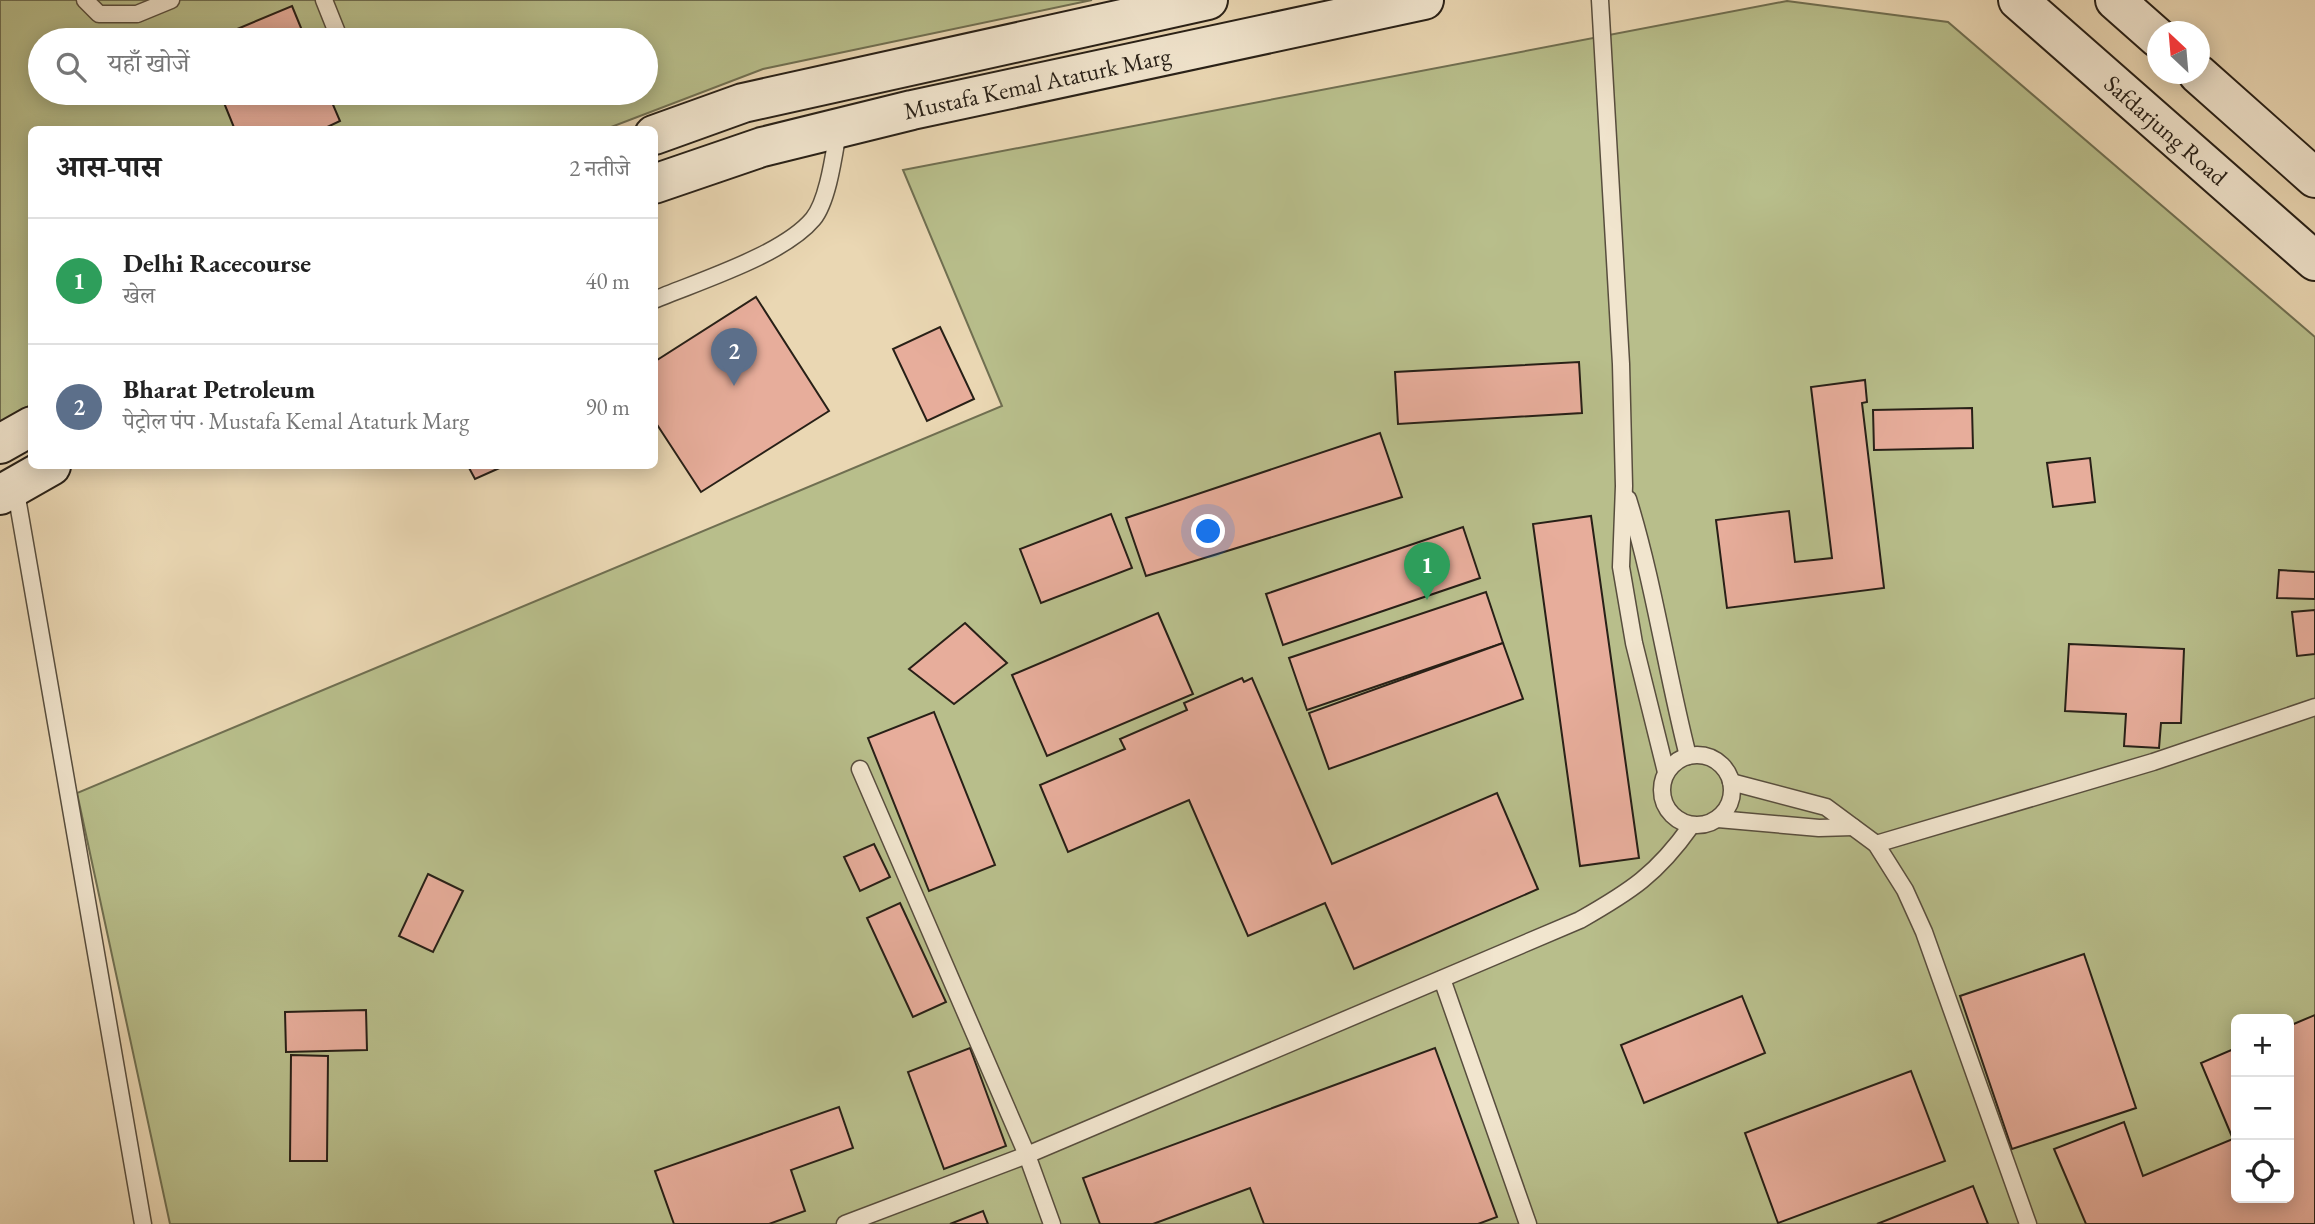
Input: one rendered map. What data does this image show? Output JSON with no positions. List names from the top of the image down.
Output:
{
  "streets": {
    "main road": ["Mustafa Kemal Ataturk Marg", "Safdarjung Road"]
  },
  "north": "top left",
  "page": {
    "search": "यहाँ खोजें",
    "heading": ["आस-पास", "2 नतीजे"],
    "list": [
      {
        "mark": "1",
        "name": "Delhi Racecourse",
        "note": "खेल",
        "value": "40 m"
      },
      {
        "mark": "2",
        "name": "Bharat Petroleum",
        "note": "पेट्रोल पंप · Mustafa Kemal Ataturk Marg",
        "value": "90 m"
      }
    ],
    "pins": ["2", "1"],
    "map_buttons": ["+", "−"]
  }
}
